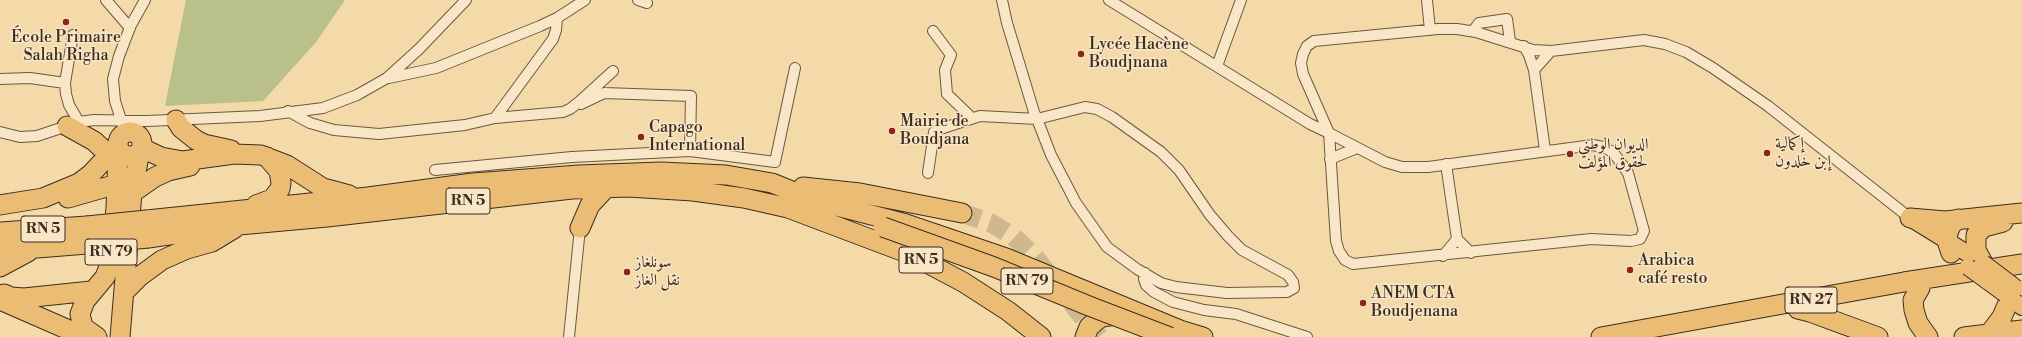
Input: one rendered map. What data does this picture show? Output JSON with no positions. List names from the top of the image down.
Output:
{
  "streets": {
    "highway": ["RN 5", "RN 79", "RN 27"]
  },
  "crossings": [
    ["RN 5", "RN 79"]
  ],
  "places": [
    "École Primaire Salah Righa",
    "Lycée Hacène Boudjnana",
    "Mairie de Boudjana",
    "Capago International",
    "إكمالية إبن خلدون",
    "الديوان الوطني لحقوق المؤلف",
    "Arabica café resto",
    "سونلغاز نقل الغاز",
    "ANEM CTA Boudjenana"
  ]
}
